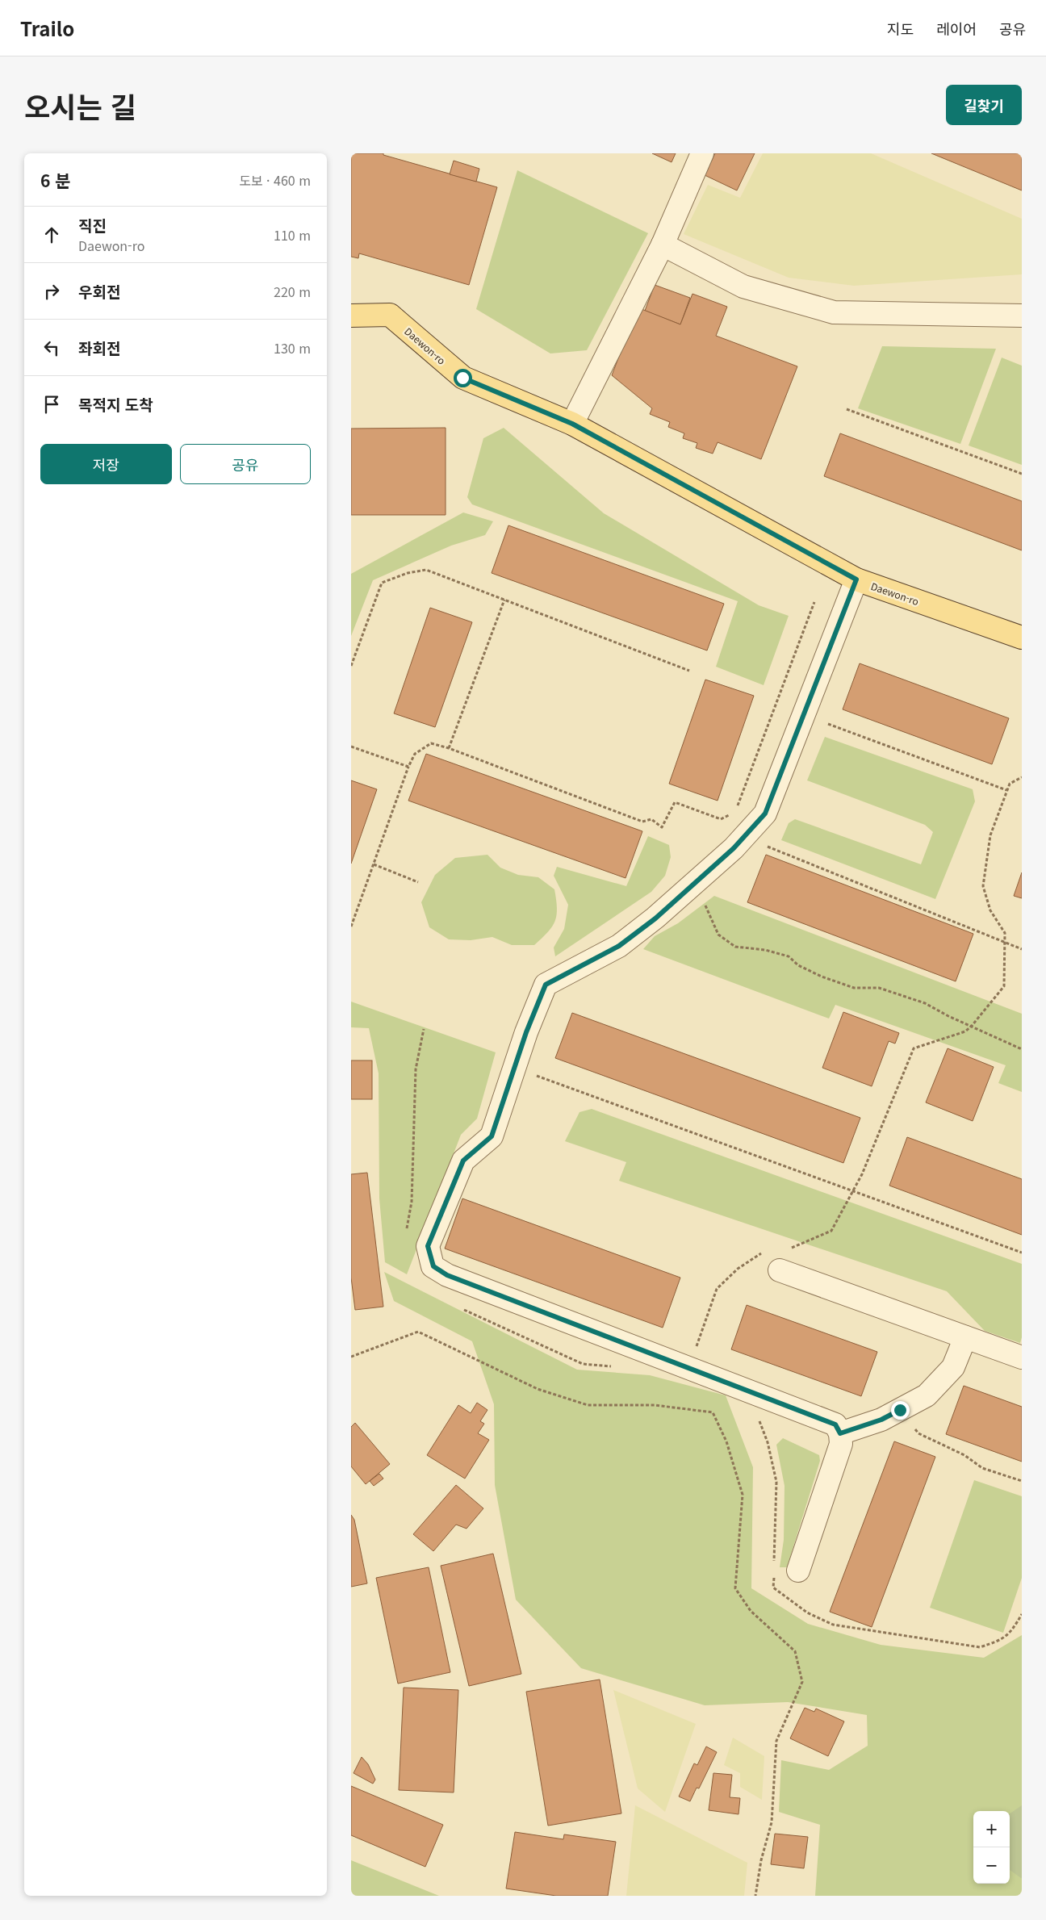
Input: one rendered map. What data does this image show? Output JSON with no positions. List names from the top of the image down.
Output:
{
  "streets": {
    "main road": ["Daewon-ro"]
  },
  "page": {
    "header": "Trailo",
    "nav": ["지도", "레이어", "공유"],
    "title": "오시는 길",
    "buttons": [
      "길찾기",
      ["저장", "공유"]
    ],
    "heading": ["6 분", "도보 · 460 m"],
    "list": [
      ["직진", "Daewon-ro", "110 m"],
      ["우회전", "220 m"],
      ["좌회전", "130 m"],
      "목적지 도착"
    ],
    "map_buttons": ["+", "−"]
  }
}
